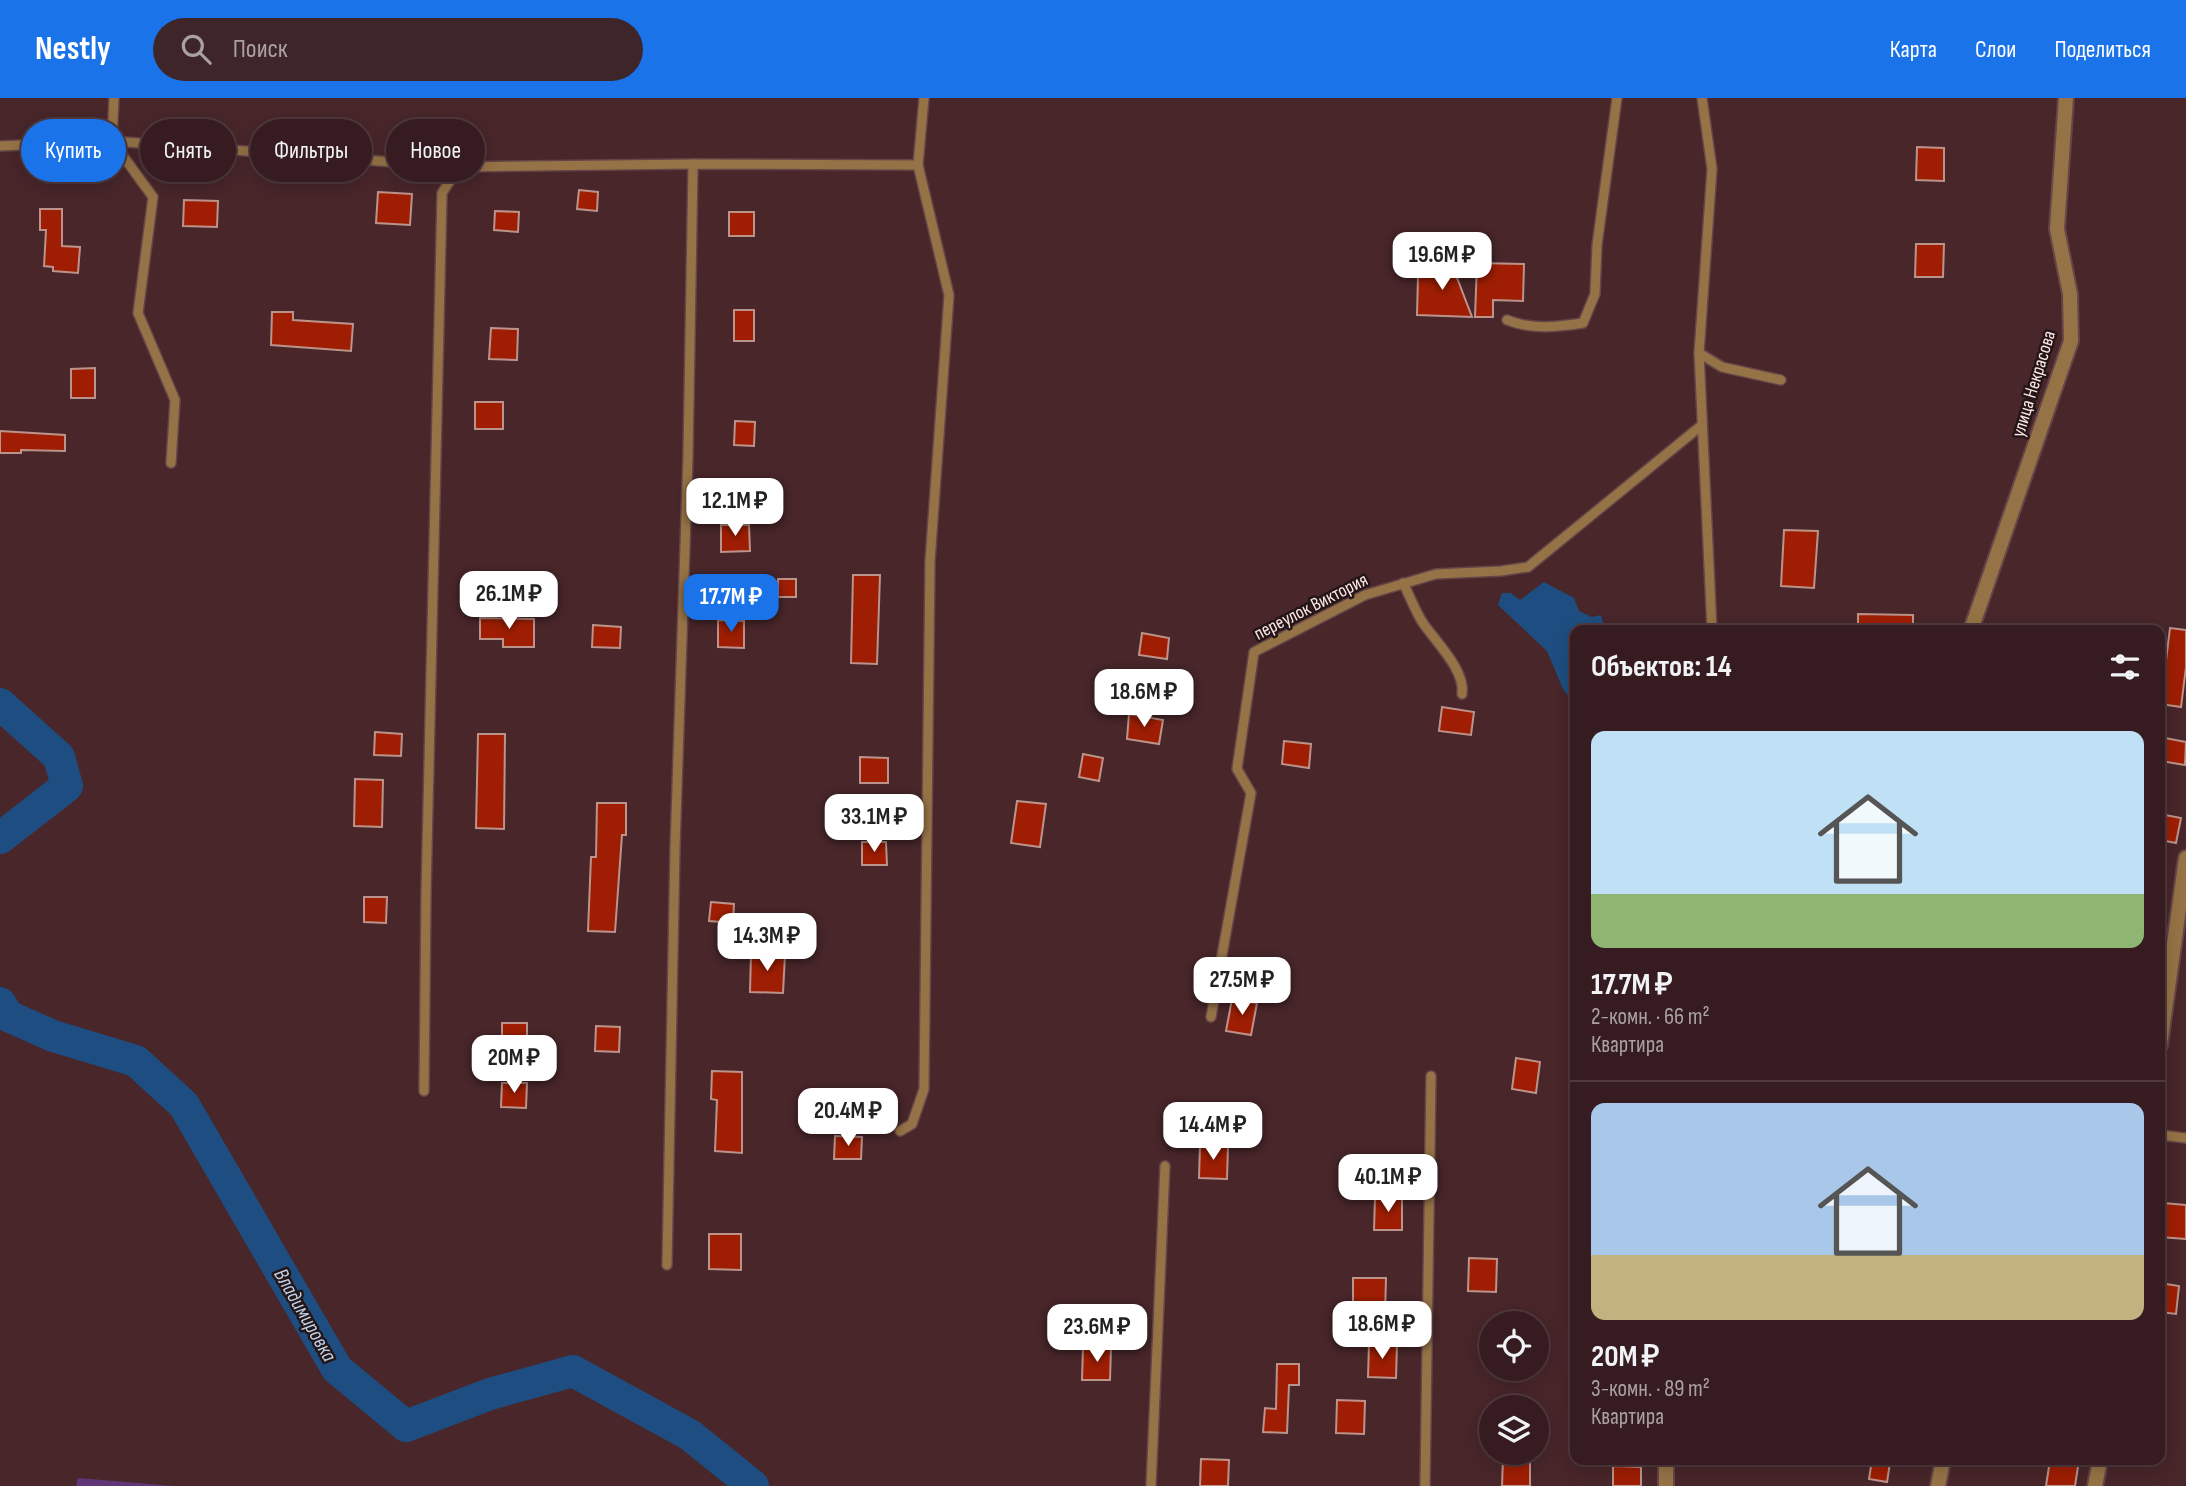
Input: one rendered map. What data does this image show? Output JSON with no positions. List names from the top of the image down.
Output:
{
  "streets": {
    "street": ["улица Некрасова"],
    "lane": ["переулок Виктория"]
  },
  "water": ["Владимировка"],
  "page": {
    "header": "Nestly",
    "search": "Поиск",
    "nav": ["Карта", "Слои", "Поделиться"],
    "chip": [
      "Купить",
      "Снять",
      "Фильтры",
      "Новое"
    ],
    "price": [
      "19.6M ₽",
      "12.1M ₽",
      "26.1M ₽",
      "17.7M ₽",
      "18.6M ₽",
      "33.1M ₽",
      "14.3M ₽",
      "27.5M ₽",
      "20M ₽",
      "20.4M ₽",
      "14.4M ₽",
      "40.1M ₽",
      "18.6M ₽",
      "23.6M ₽"
    ],
    "heading": "Объектов: 14",
    "list": [
      {
        "name": "17.7M ₽",
        "note": "2-комн. · 66 m² · Квартира"
      },
      {
        "name": "20M ₽",
        "note": "3-комн. · 89 m² · Квартира"
      }
    ]
  }
}
